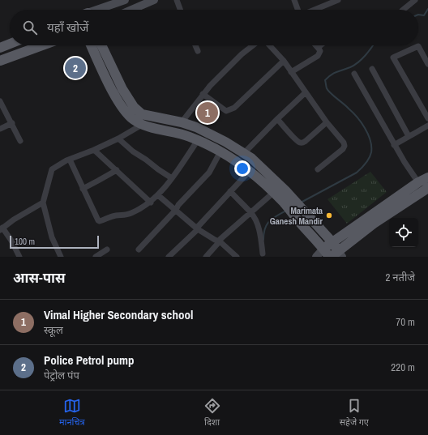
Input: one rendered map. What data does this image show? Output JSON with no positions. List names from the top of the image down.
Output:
{
  "places": ["Marimata Ganesh Mandir"],
  "scale_bar": "100 m",
  "page": {
    "search": "यहाँ खोजें",
    "pins": ["2", "1"],
    "scale": "100 m",
    "heading": ["आस-पास", "2 नतीजे"],
    "list": [
      {
        "mark": "1",
        "name": "Vimal Higher Secondary school",
        "note": "स्कूल",
        "value": "70 m"
      },
      {
        "mark": "2",
        "name": "Police Petrol pump",
        "note": "पेट्रोल पंप",
        "value": "220 m"
      }
    ],
    "nav": ["मानचित्र", "दिशा", "सहेजे गए"]
  }
}
